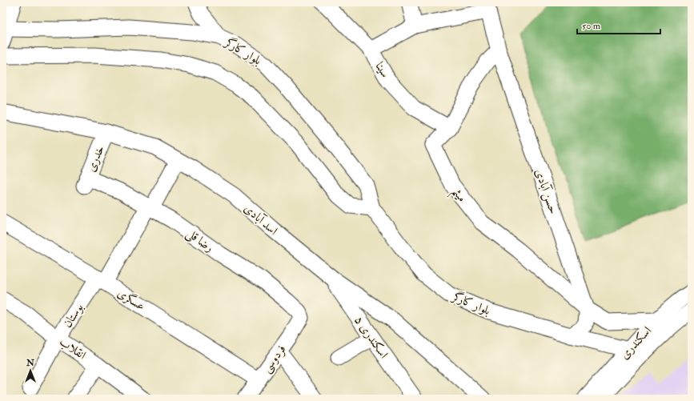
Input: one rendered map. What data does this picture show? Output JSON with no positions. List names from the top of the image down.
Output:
{
  "streets": {
    "street": [
      "بلوار کارگر",
      "سینا",
      "خدری",
      "حسن آبادی",
      "میثم",
      "اسد آبادی",
      "رضا قلی",
      "عسگری",
      "بوستان",
      "اسکندری ۵",
      "اسکندری",
      "انقلاب",
      "فردوسی"
    ]
  },
  "crossings": [
    ["بلوار کارگر", "اسکندری"],
    ["سینا", "میثم"],
    ["خدری", "اسد آبادی"],
    ["خدری", "رضا قلی"],
    ["حسن آبادی", "میثم"],
    ["اسد آبادی", "بوستان"],
    ["اسد آبادی", "اسکندری ۵"],
    ["رضا قلی", "بوستان"],
    ["رضا قلی", "فردوسی"],
    ["عسگری", "بوستان"],
    ["عسگری", "فردوسی"],
    ["بوستان", "انقلاب"]
  ],
  "scale_bar": "50 m",
  "north": "top"
}
